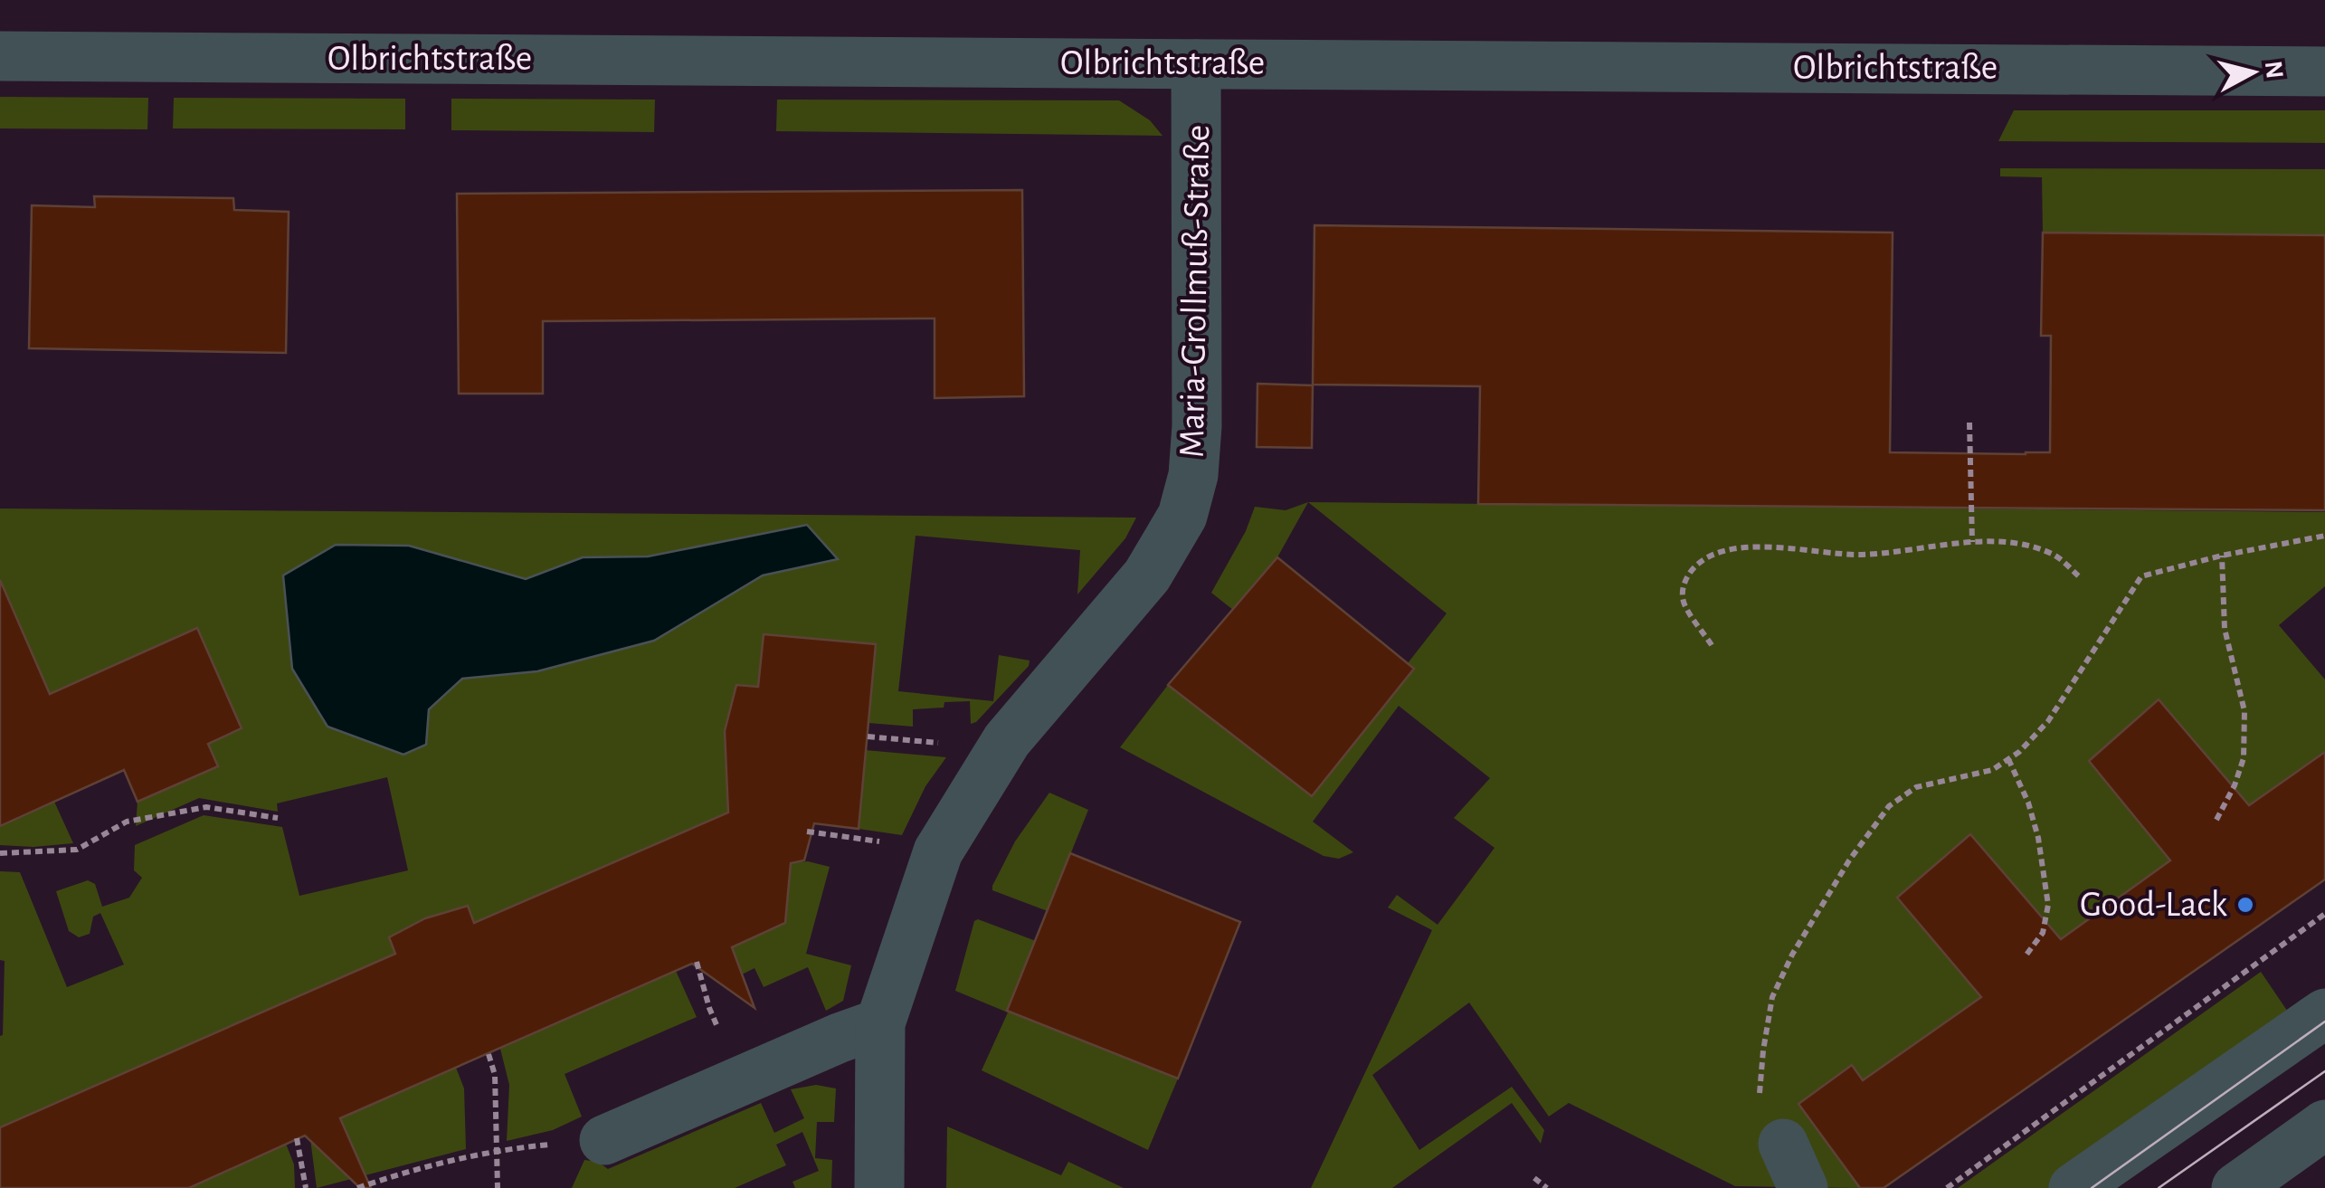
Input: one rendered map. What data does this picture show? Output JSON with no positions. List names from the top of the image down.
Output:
{
  "streets": {
    "street": ["Olbrichtstraße", "Maria-Grollmuß-Straße"]
  },
  "crossings": [
    ["Olbrichtstraße", "Maria-Grollmuß-Straße"]
  ],
  "places": ["Good-Lack"],
  "north": "right"
}
